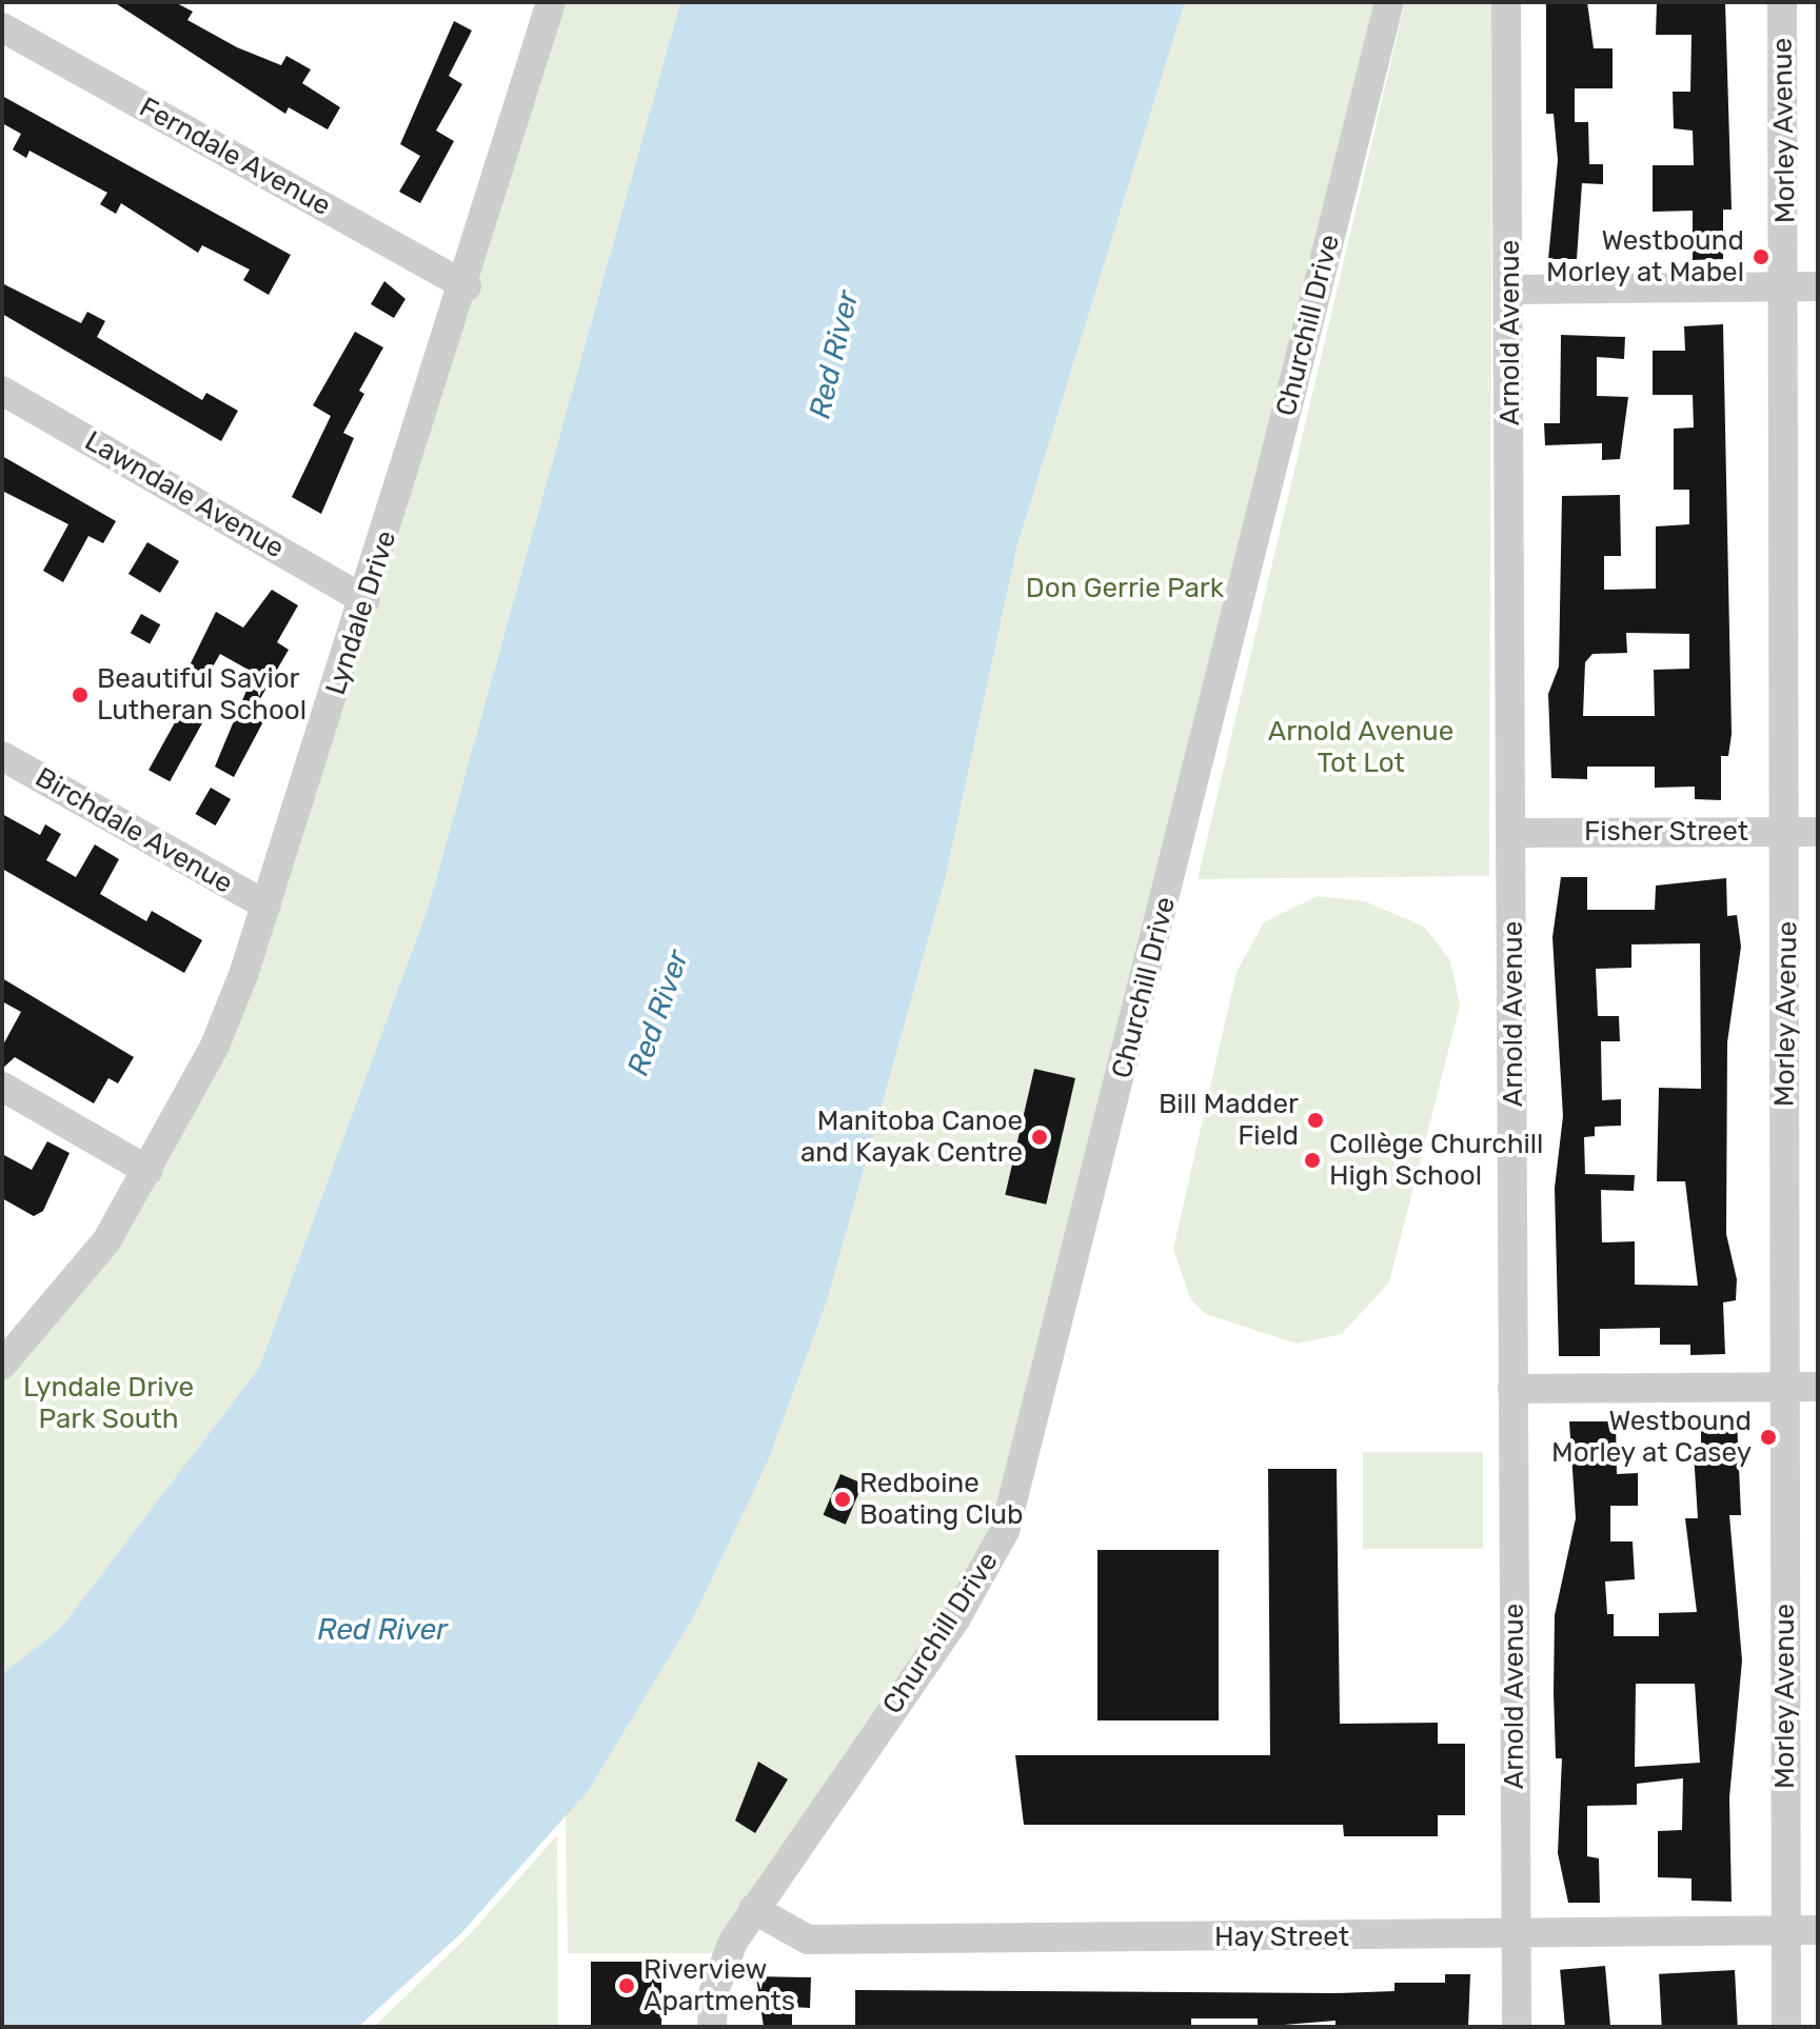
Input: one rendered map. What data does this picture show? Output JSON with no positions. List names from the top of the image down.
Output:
{
  "streets": {
    "street": [
      "Morley Avenue",
      "Ferndale Avenue",
      "Churchill Drive",
      "Arnold Avenue",
      "Lawndale Avenue",
      "Lyndale Drive",
      "Birchdale Avenue",
      "Fisher Street",
      "Hay Street"
    ]
  },
  "crossings": [
    ["Morley Avenue", "Fisher Street"],
    ["Morley Avenue", "Hay Street"],
    ["Ferndale Avenue", "Lyndale Drive"],
    ["Churchill Drive", "Hay Street"],
    ["Arnold Avenue", "Fisher Street"],
    ["Arnold Avenue", "Hay Street"],
    ["Lawndale Avenue", "Lyndale Drive"],
    ["Lyndale Drive", "Birchdale Avenue"]
  ],
  "water": ["Red River"],
  "parks": ["Don Gerrie Park", "Arnold Avenue Tot Lot", "Lyndale Drive Park South"],
  "places": [
    "Westbound Morley at Mabel",
    "Beautiful Savior Lutheran School",
    "Bill Madder Field",
    "Manitoba Canoe and Kayak Centre",
    "Collège Churchill High School",
    "Westbound Morley at Casey",
    "Redboine Boating Club",
    "Riverview Apartments"
  ]
}
